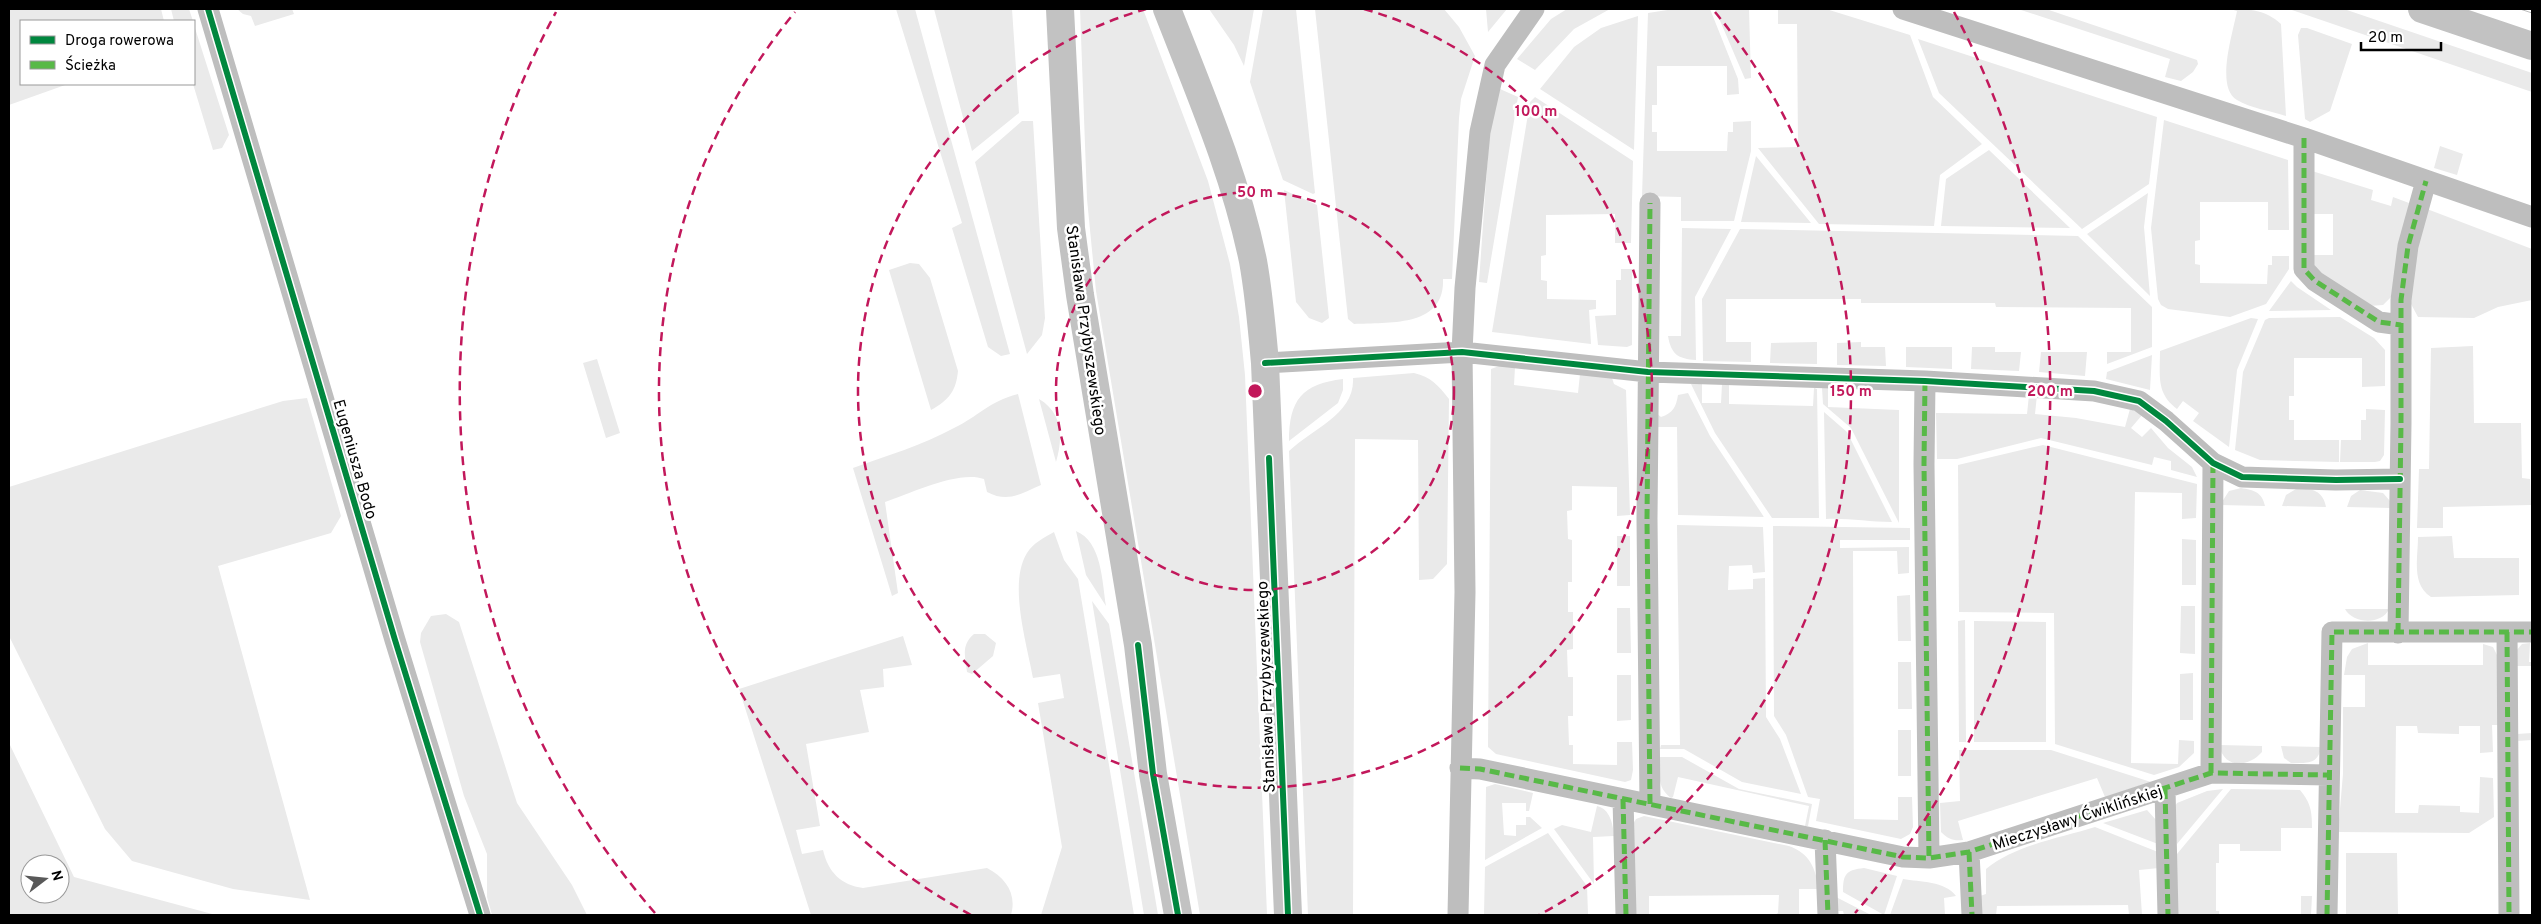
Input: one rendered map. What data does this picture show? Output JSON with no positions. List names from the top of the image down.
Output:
{
  "streets": {
    "street": ["Stanisława Przybyszewskiego", "Eugeniusza Bodo", "Mieczysławy Ćwiklińskiej"]
  },
  "legend": ["Droga rowerowa", "Ścieżka"],
  "scale_bar": "20 m",
  "north": "right",
  "rings": [
    "100 m",
    "50 m",
    "150 m",
    "200 m"
  ]
}
